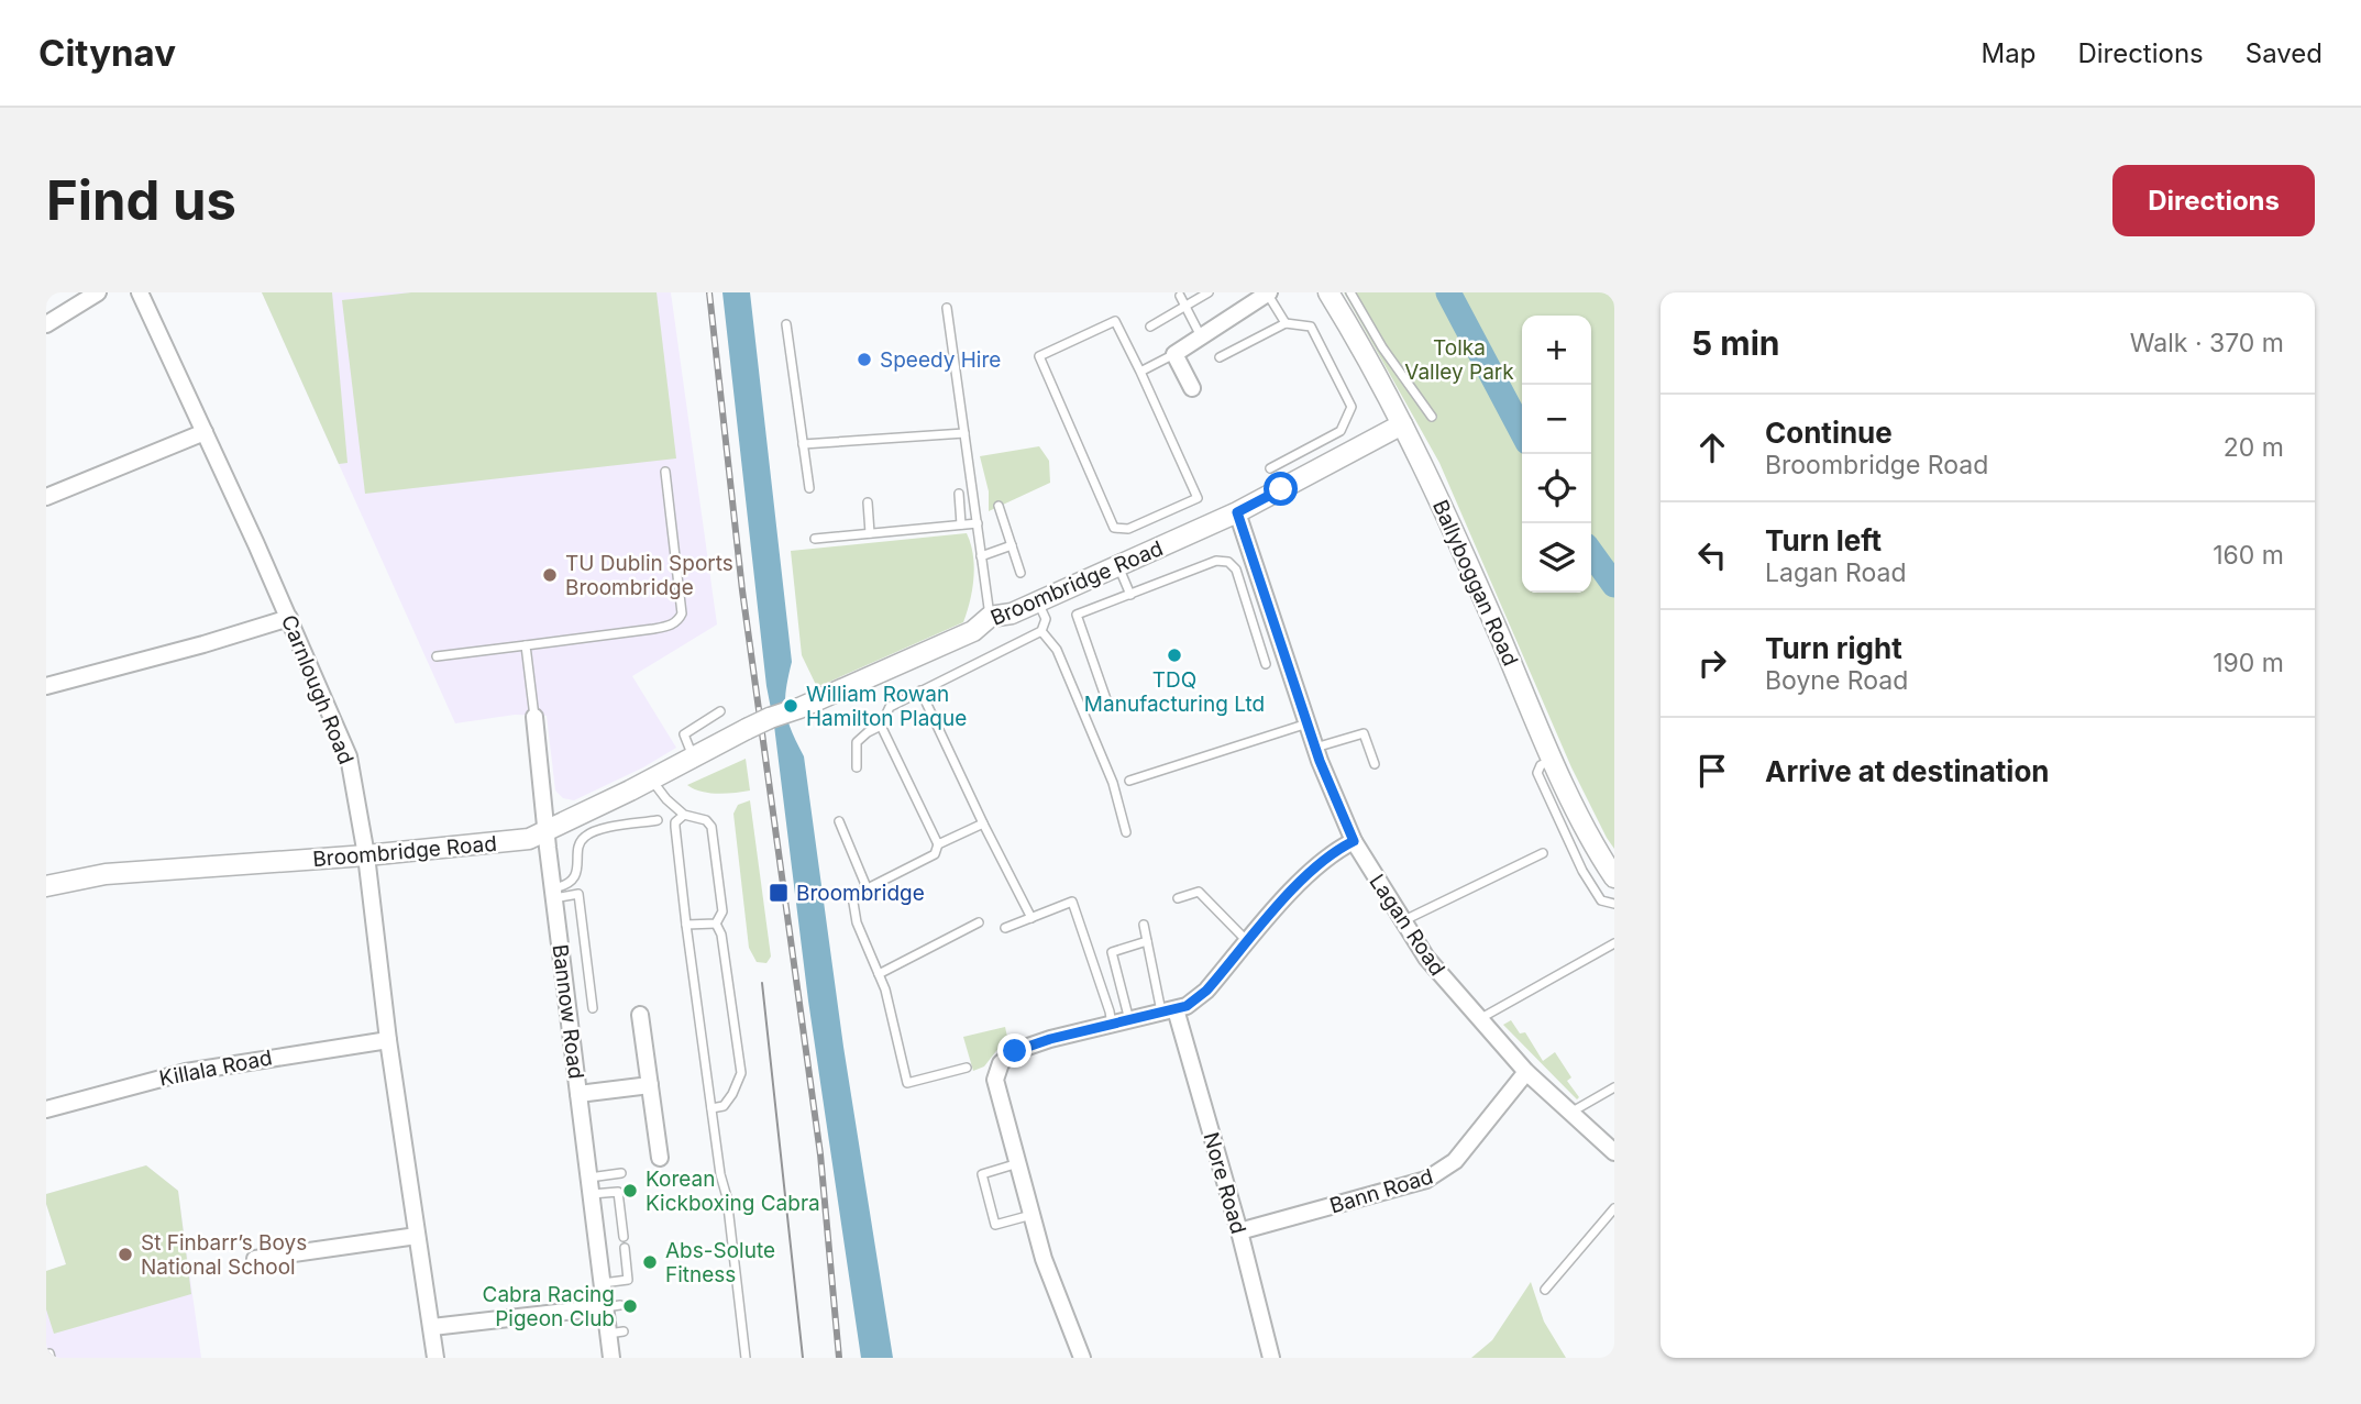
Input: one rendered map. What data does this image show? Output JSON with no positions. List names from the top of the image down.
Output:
{
  "streets": {
    "street": [
      "Broombridge Road",
      "Ballyboggan Road",
      "Carnlough Road",
      "Lagan Road",
      "Bannow Road",
      "Killala Road",
      "Nore Road",
      "Bann Road"
    ]
  },
  "crossings": [
    ["Broombridge Road", "Ballyboggan Road"],
    ["Broombridge Road", "Carnlough Road"],
    ["Broombridge Road", "Lagan Road"],
    ["Broombridge Road", "Bannow Road"],
    ["Carnlough Road", "Killala Road"],
    ["Lagan Road", "Bann Road"],
    ["Nore Road", "Bann Road"]
  ],
  "parks": ["Tolka Valley Park"],
  "places": {
    "other": [
      "Speedy Hire",
      "TU Dublin Sports Broombridge",
      "TDQ Manufacturing Ltd",
      "William Rowan Hamilton Plaque",
      "Korean Kickboxing Cabra",
      "St Finbarr’s Boys National School",
      "Abs-Solute Fitness",
      "Cabra Racing Pigeon Club"
    ],
    "transit": ["Broombridge"]
  },
  "page": {
    "header": "Citynav",
    "nav": ["Map", "Directions", "Saved"],
    "buttons": "Directions",
    "title": "Find us",
    "heading": ["5 min", "Walk · 370 m"],
    "map_buttons": ["+", "−"],
    "list": [
      ["Continue", "Broombridge Road", "20 m"],
      ["Turn left", "Lagan Road", "160 m"],
      ["Turn right", "Boyne Road", "190 m"],
      "Arrive at destination"
    ]
  }
}
